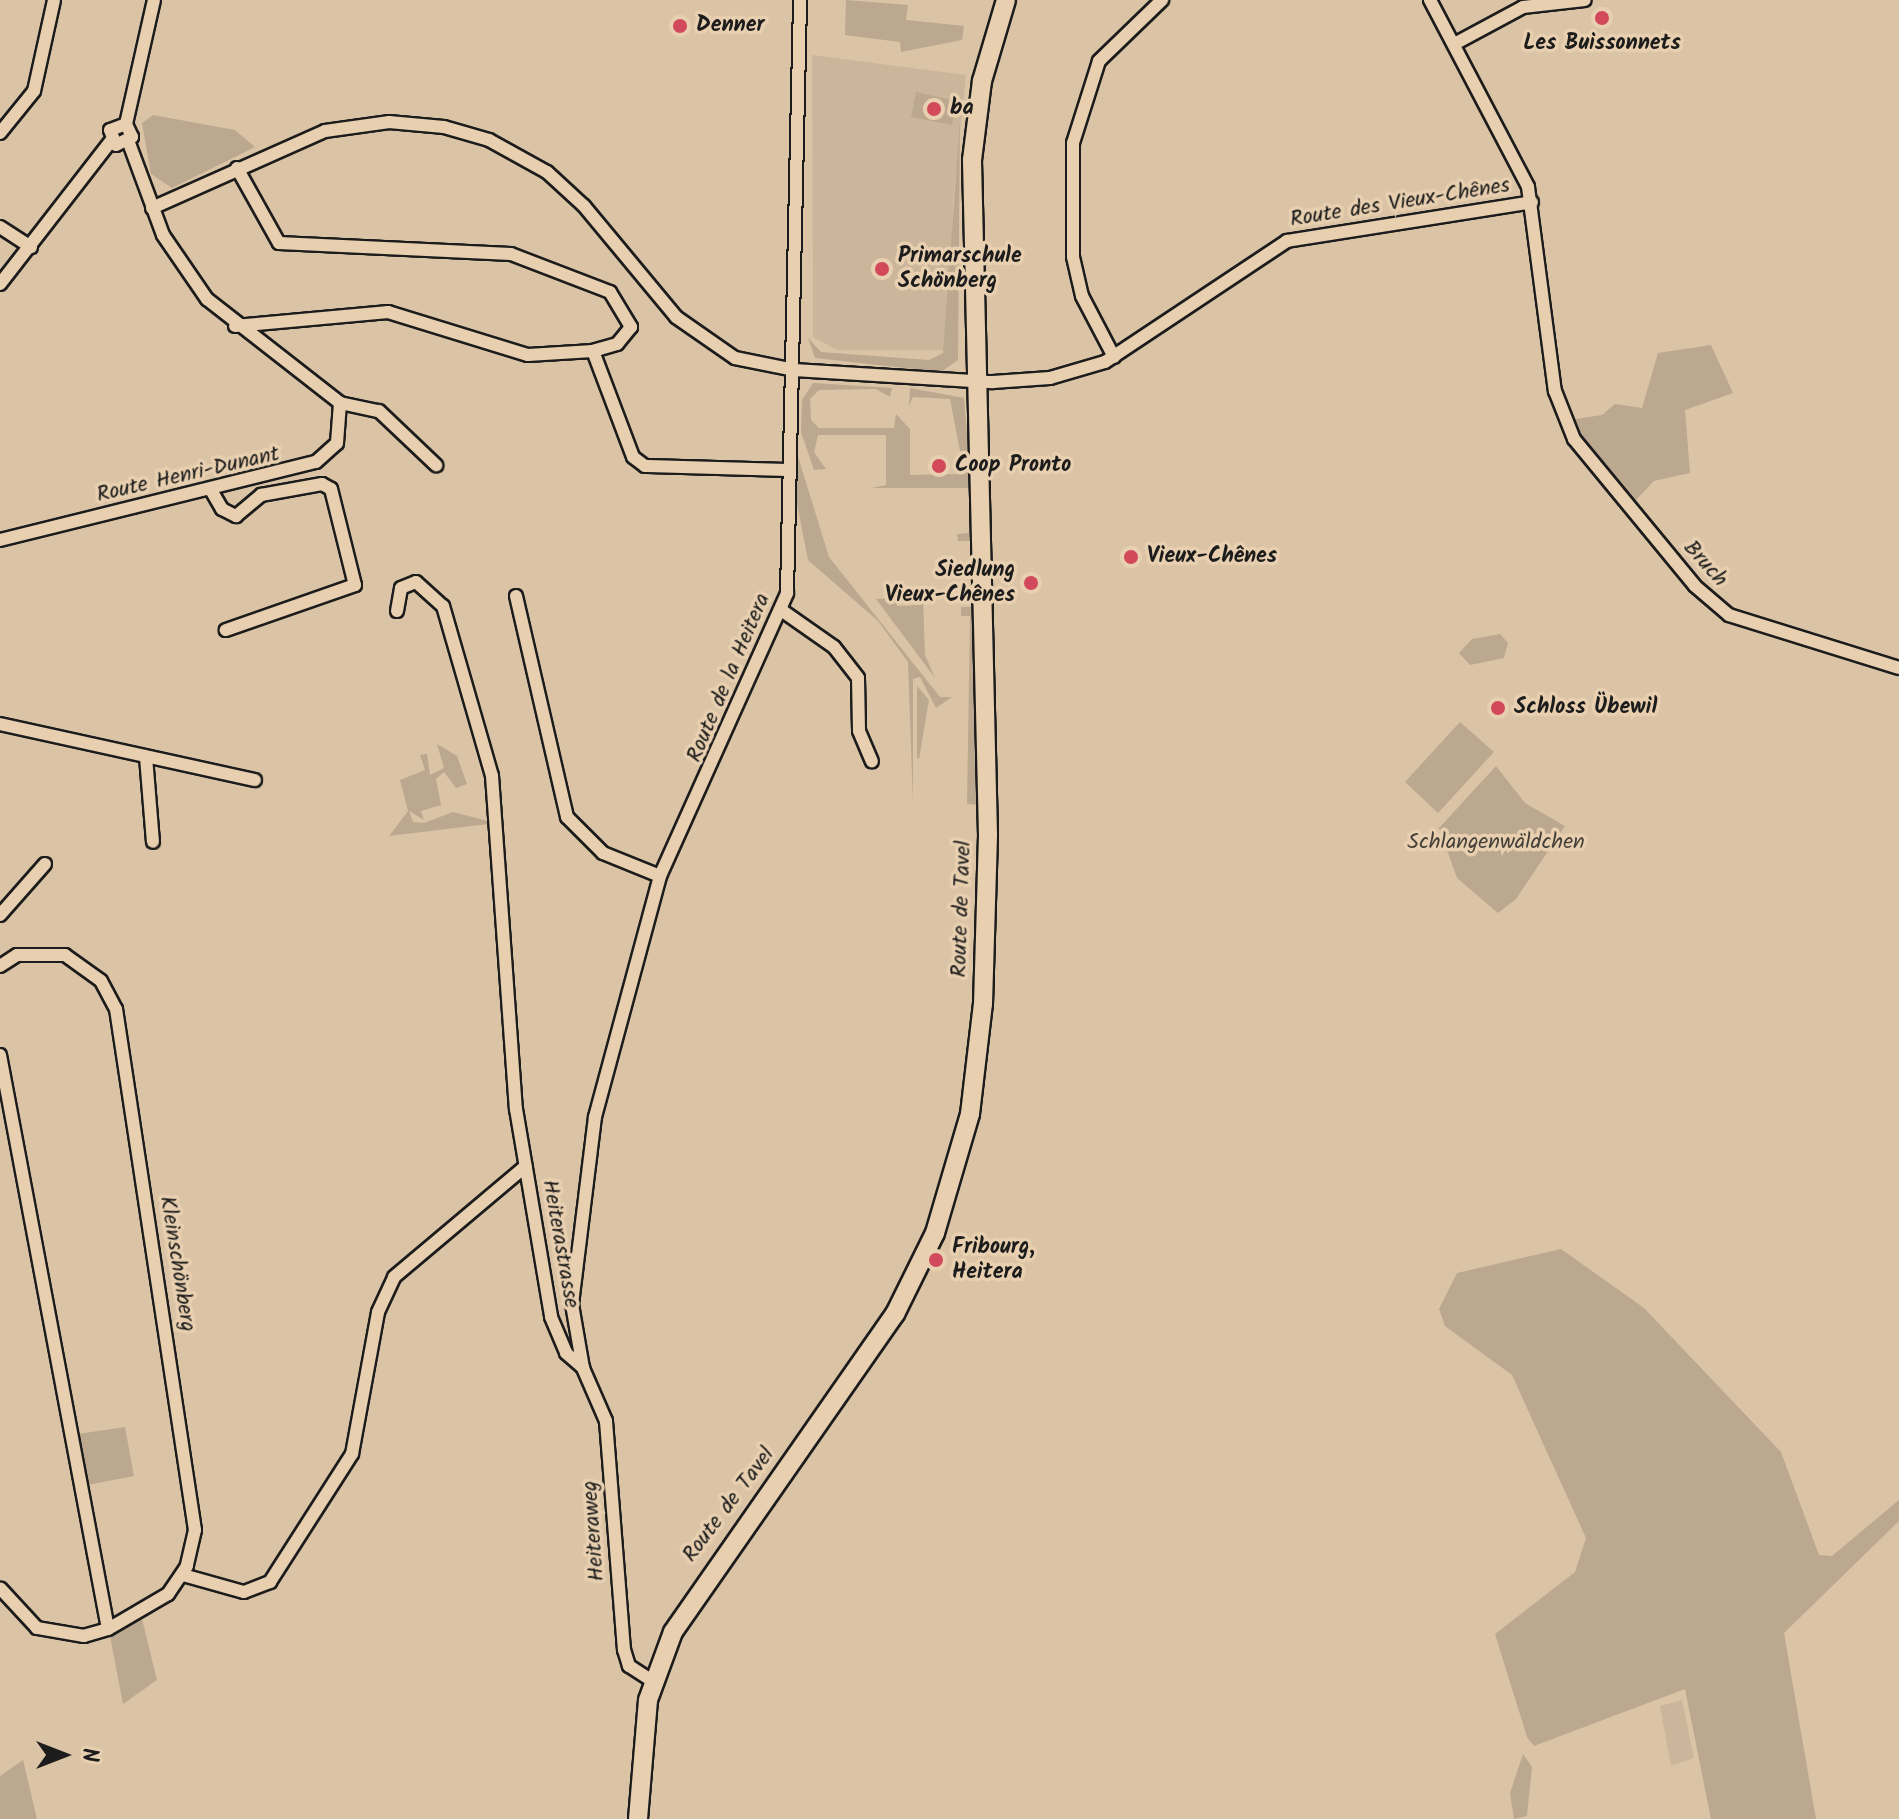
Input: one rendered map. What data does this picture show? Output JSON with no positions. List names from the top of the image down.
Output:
{
  "streets": {
    "main road": ["Route de Tavel"],
    "street": [
      "Route des Vieux-Chênes",
      "Route Henri-Dunant",
      "Bruch",
      "Route de la Heitera",
      "Heiterastrasse",
      "Kleinschönberg",
      "Heiteraweg"
    ]
  },
  "crossings": [
    ["Route des Vieux-Chênes", "Bruch"],
    ["Route des Vieux-Chênes", "Route de la Heitera"],
    ["Route des Vieux-Chênes", "Route de Tavel"],
    ["Route de la Heitera", "Heiterastrasse"],
    ["Route de Tavel", "Heiteraweg"],
    ["Heiterastrasse", "Heiteraweg"]
  ],
  "parks": ["Schlangenwäldchen"],
  "places": [
    "Les Buissonnets",
    "Denner",
    "ba",
    "Primarschule Schönberg",
    "Coop Pronto",
    "Vieux-Chênes",
    "Siedlung Vieux-Chênes",
    "Schloss Übewil",
    "Fribourg, Heitera"
  ],
  "north": "right"
}
